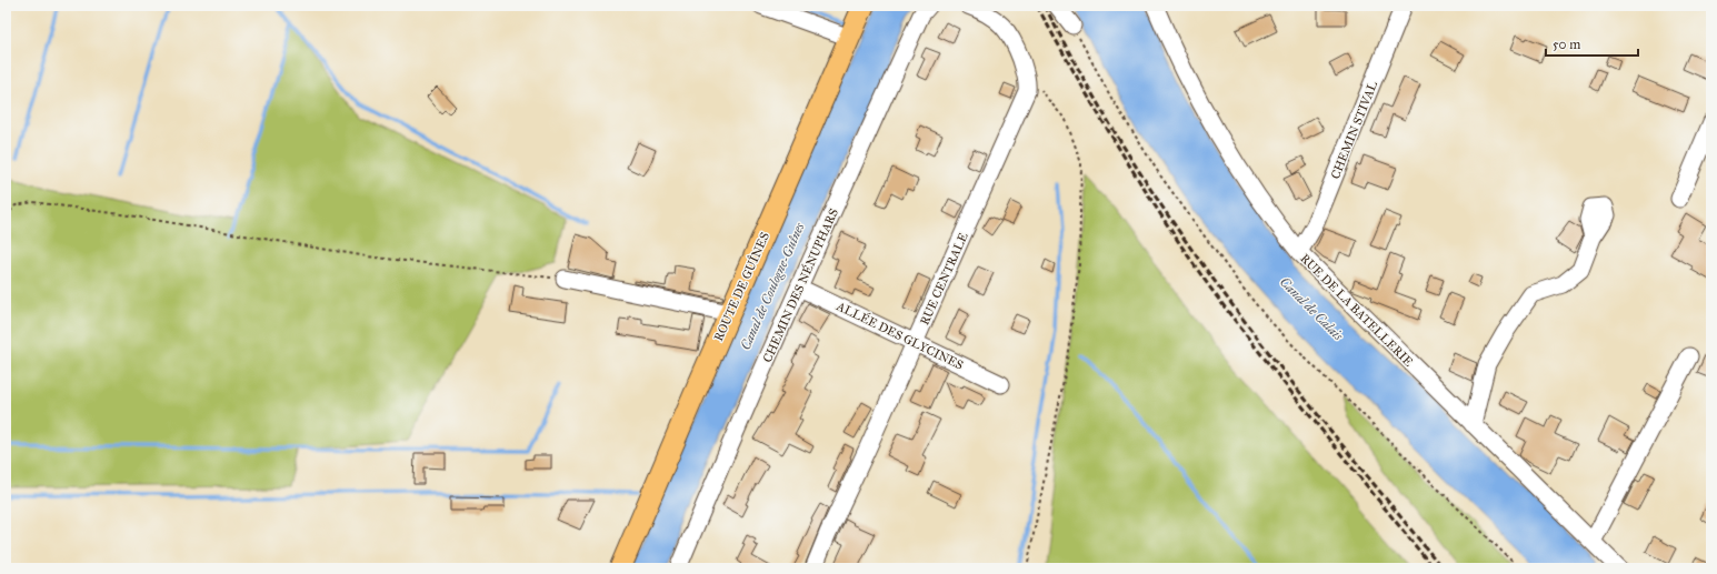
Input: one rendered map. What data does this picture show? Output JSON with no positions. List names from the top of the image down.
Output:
{
  "streets": {
    "main road": ["ROUTE DE GUÎNES"],
    "street": [
      "CHEMIN STIVAL",
      "RUE CENTRALE",
      "CHEMIN DES NÉNUPHARS",
      "RUE DE LA BATELLERIE",
      "ALLÉE DES GLYCINES"
    ]
  },
  "crossings": [
    ["CHEMIN STIVAL", "RUE DE LA BATELLERIE"],
    ["RUE CENTRALE", "ALLÉE DES GLYCINES"],
    ["CHEMIN DES NÉNUPHARS", "ALLÉE DES GLYCINES"]
  ],
  "water": ["Canal de Coulogne-Guînes", "Canal de Calais"],
  "scale_bar": "50 m"
}
